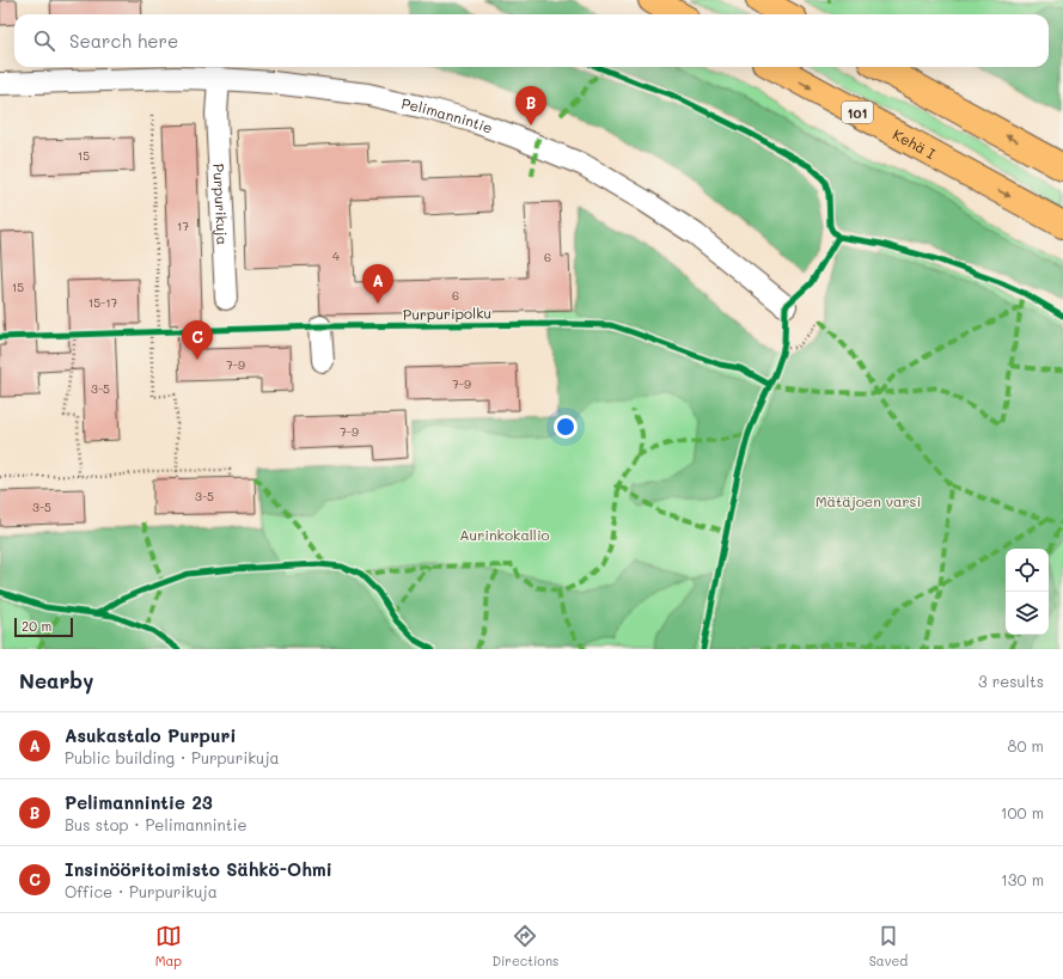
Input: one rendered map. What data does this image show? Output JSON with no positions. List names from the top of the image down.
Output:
{
  "streets": {
    "highway": ["101", "Kehä I"],
    "street": ["Pelimannintie", "Purpurikuja"],
    "cycle path": ["Purpuripolku"]
  },
  "crossings": [
    ["Pelimannintie", "Purpurikuja"]
  ],
  "parks": ["Mätäjoen varsi", "Aurinkokallio"],
  "house_numbers": [
    "15",
    "17",
    "4",
    "6",
    "15",
    "6",
    "15-17",
    "7-9",
    "7-9",
    "3-5",
    "7-9",
    "3-5",
    "3-5"
  ],
  "scale_bar": "20 m",
  "page": {
    "search": "Search here",
    "pins": ["B", "A", "C"],
    "scale": "20 m",
    "heading": ["Nearby", "3 results"],
    "list": [
      {
        "mark": "A",
        "name": "Asukastalo Purpuri",
        "note": "Public building · Purpurikuja",
        "value": "80 m"
      },
      {
        "mark": "B",
        "name": "Pelimannintie 23",
        "note": "Bus stop · Pelimannintie",
        "value": "100 m"
      },
      {
        "mark": "C",
        "name": "Insinööritoimisto Sähkö-Ohmi",
        "note": "Office · Purpurikuja",
        "value": "130 m"
      }
    ],
    "nav": ["Map", "Directions", "Saved"]
  }
}
